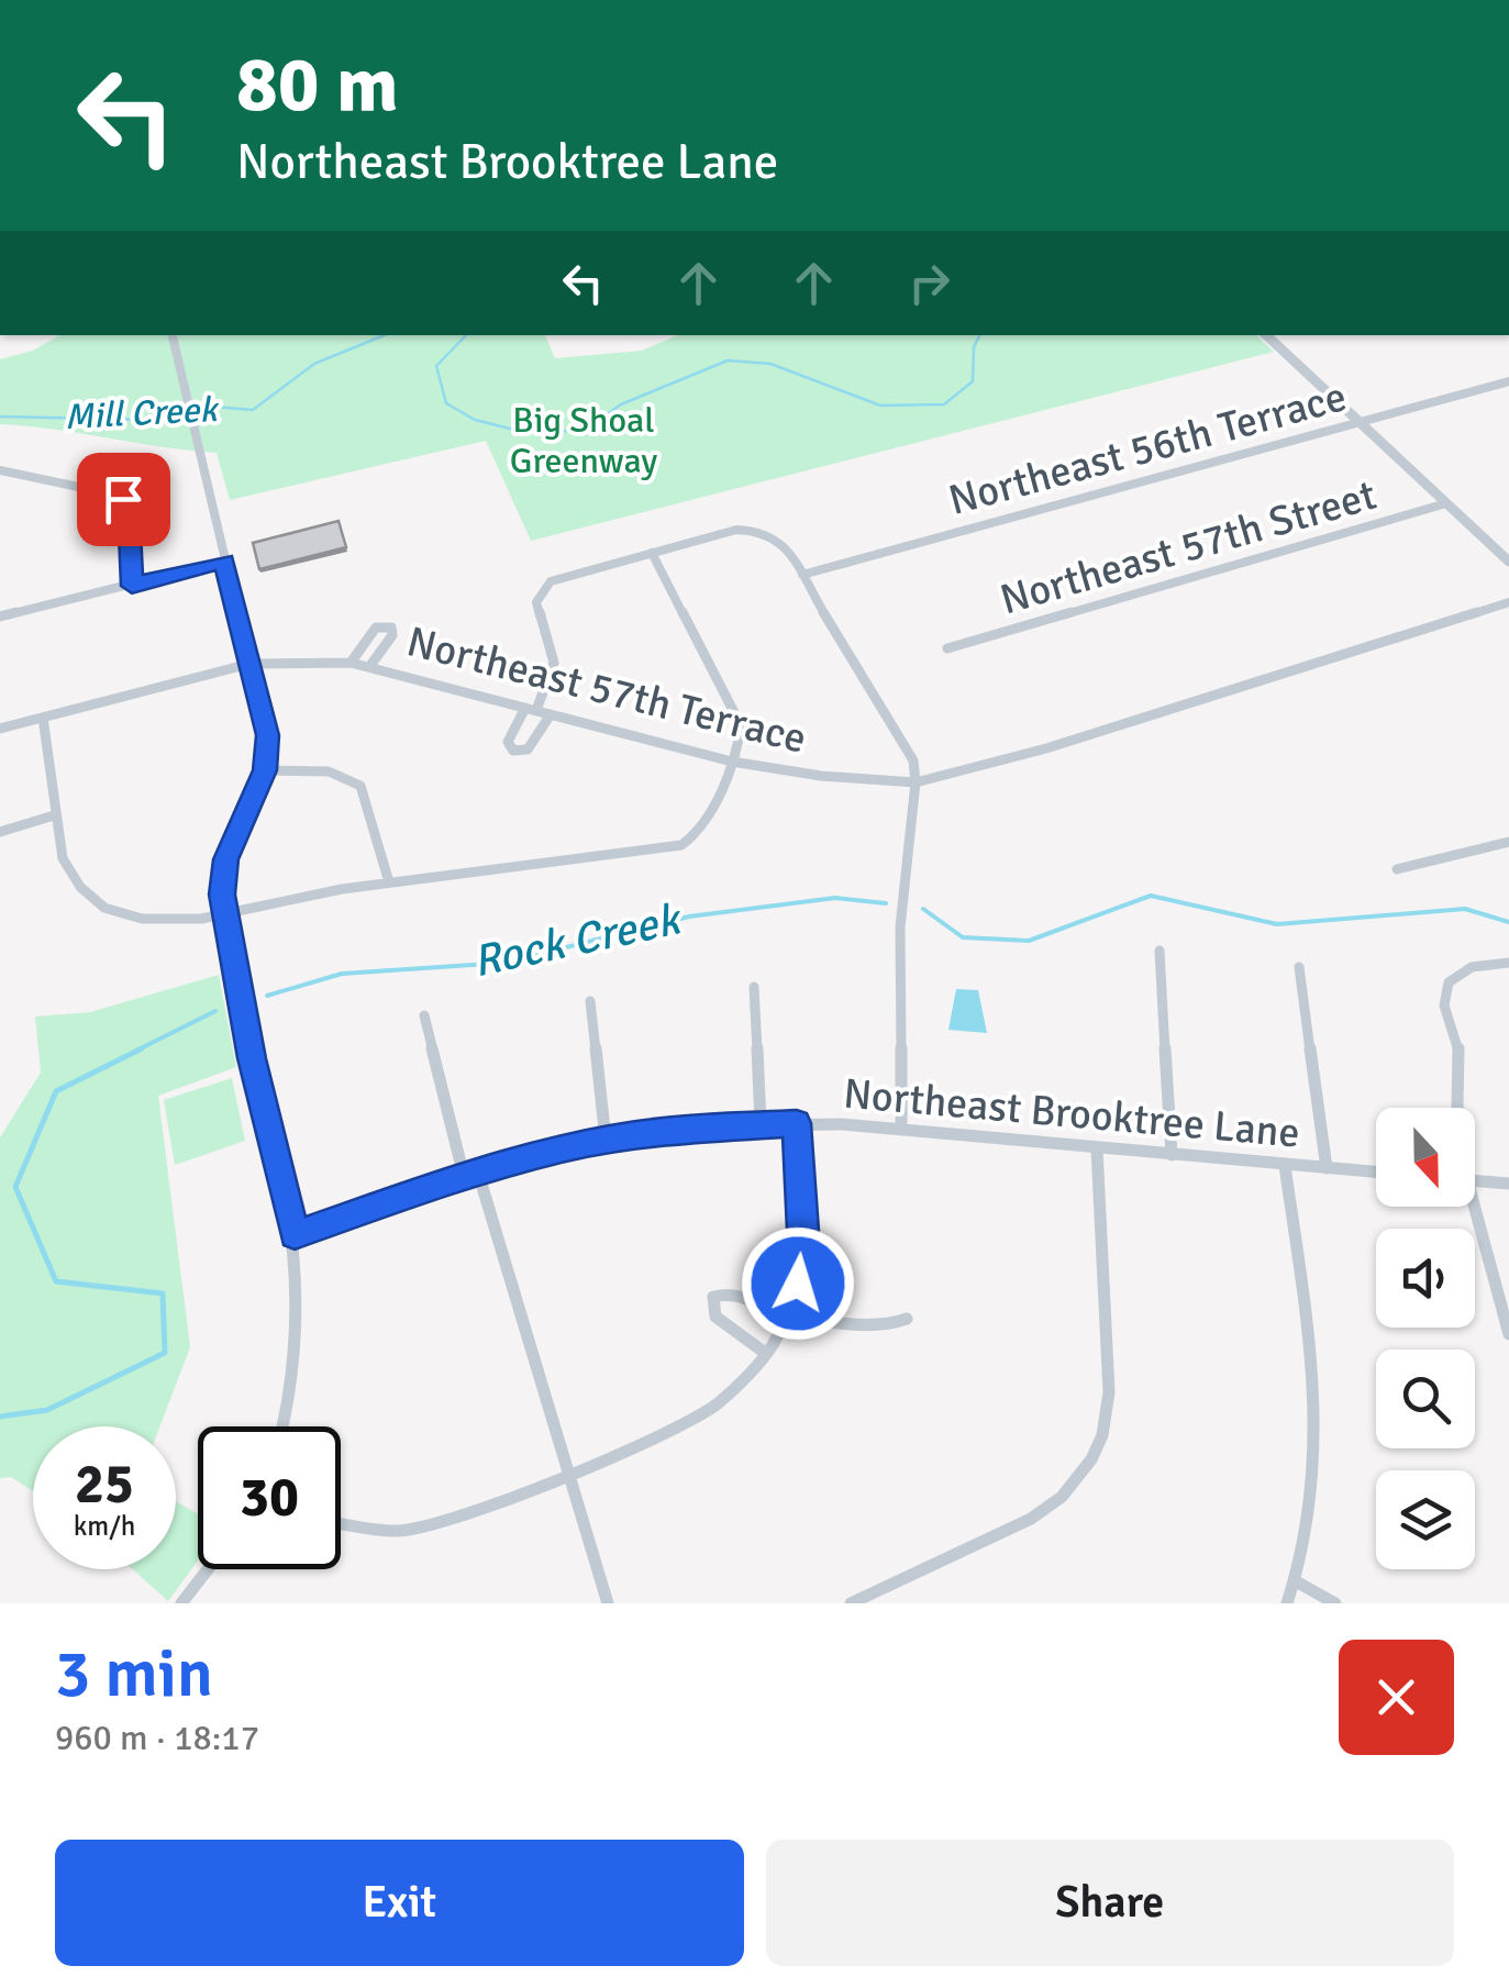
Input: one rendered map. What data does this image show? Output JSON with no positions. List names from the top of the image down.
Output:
{
  "streets": {
    "street": [
      "Northeast 56th Terrace",
      "Northeast 57th Street",
      "Northeast 57th Terrace",
      "Northeast Brooktree Lane"
    ]
  },
  "water": ["Mill Creek", "Rock Creek"],
  "parks": ["Big Shoal Greenway"],
  "north": "bottom",
  "page": {
    "turn": ["80 m", "Northeast Brooktree Lane"],
    "speed": "25 km/h",
    "limit": "30",
    "heading": ["3 min", "960 m · 18:17"],
    "buttons": ["Exit", "Share"]
  }
}
